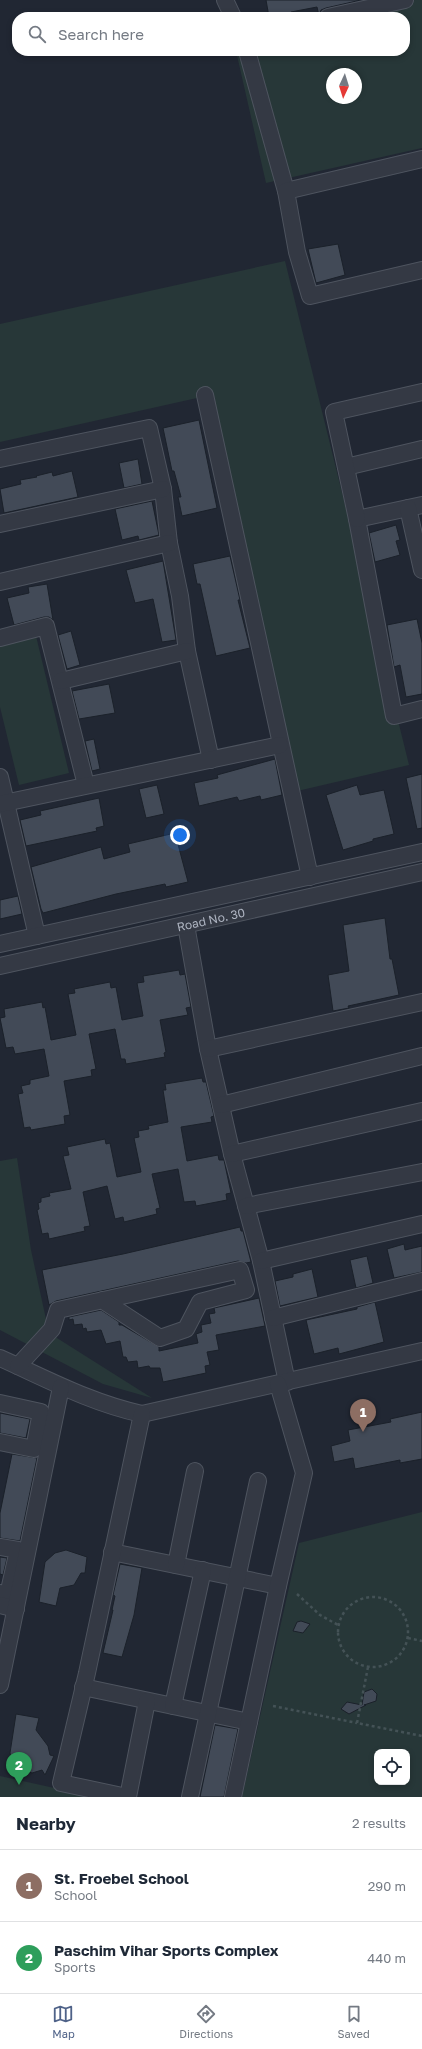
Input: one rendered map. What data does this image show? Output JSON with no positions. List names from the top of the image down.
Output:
{
  "streets": {
    "street": ["Road No. 30"]
  },
  "north": "bottom",
  "page": {
    "search": "Search here",
    "pins": ["1", "2"],
    "heading": ["Nearby", "2 results"],
    "list": [
      {
        "mark": "1",
        "name": "St. Froebel School",
        "note": "School",
        "value": "290 m"
      },
      {
        "mark": "2",
        "name": "Paschim Vihar Sports Complex",
        "note": "Sports",
        "value": "440 m"
      }
    ],
    "nav": ["Map", "Directions", "Saved"]
  }
}
